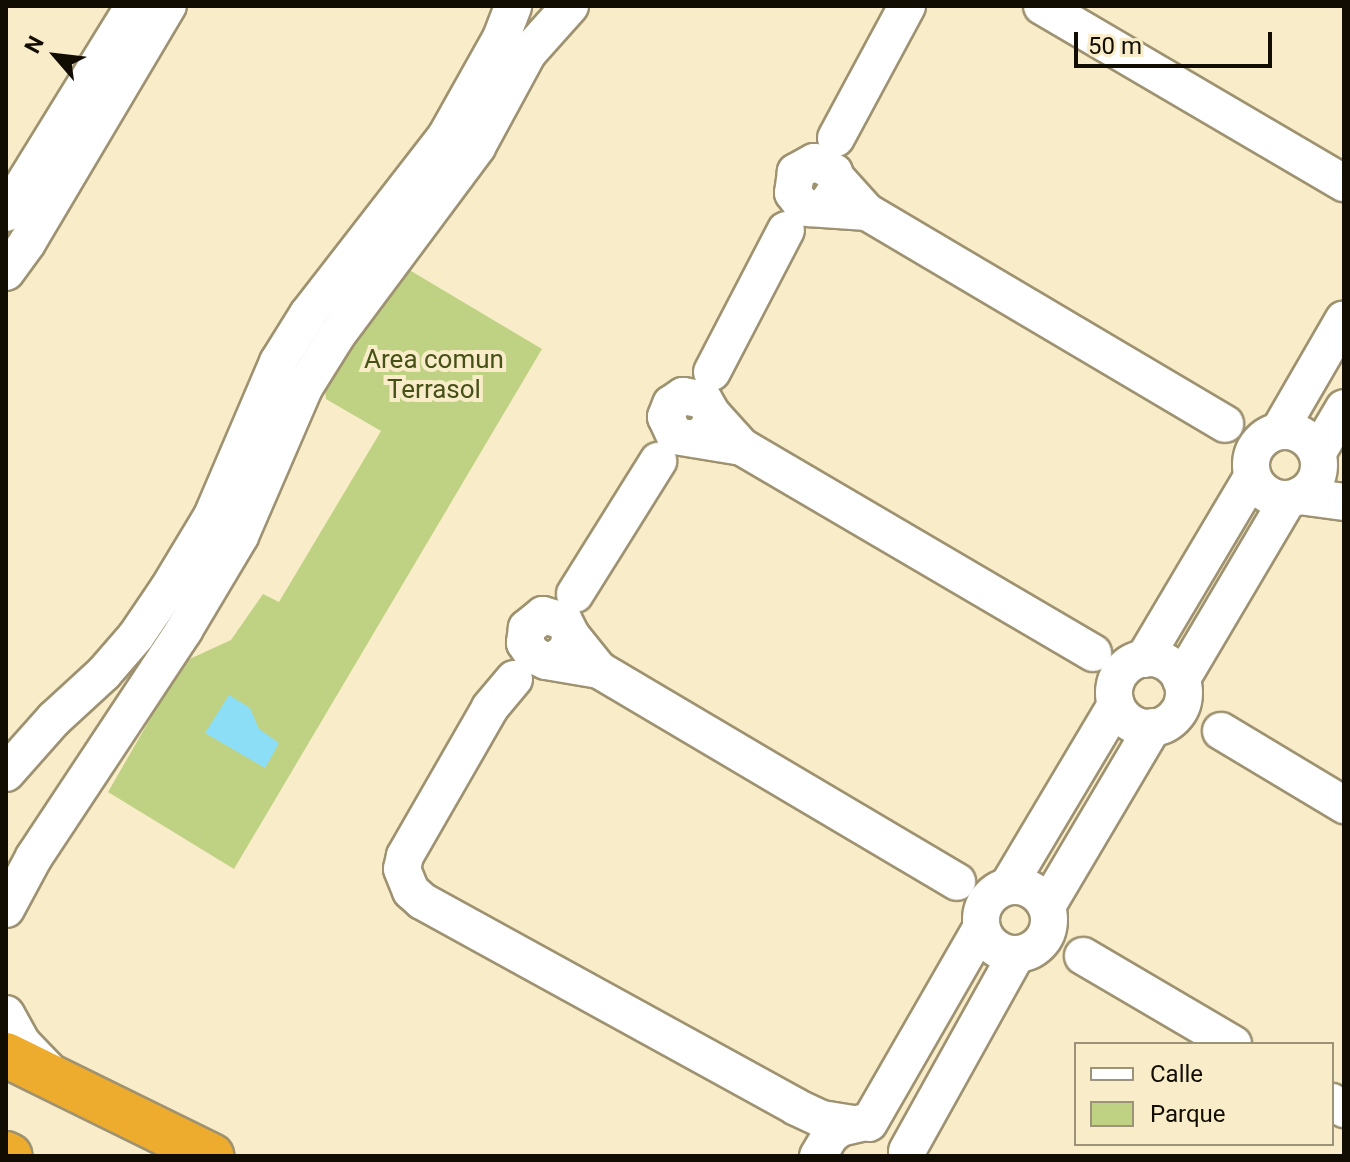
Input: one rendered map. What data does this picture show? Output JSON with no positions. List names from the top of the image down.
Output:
{
  "parks": ["Area comun Terrasol"],
  "legend": ["Calle", "Parque"],
  "scale_bar": "50 m",
  "north": "top left"
}
